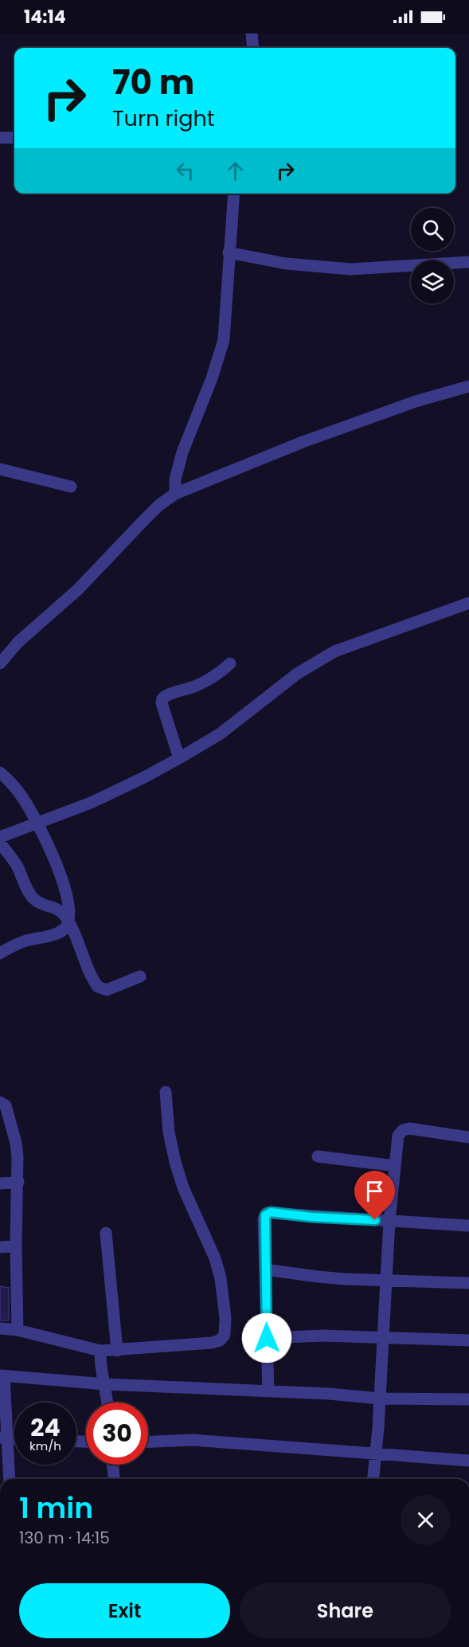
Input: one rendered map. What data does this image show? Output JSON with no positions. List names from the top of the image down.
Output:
{
  "page": {
    "status": "14:14",
    "turn": ["70 m", "Turn right"],
    "speed": "24 km/h",
    "limit": "30",
    "heading": ["1 min", "130 m · 14:15"],
    "buttons": ["Exit", "Share"]
  }
}
